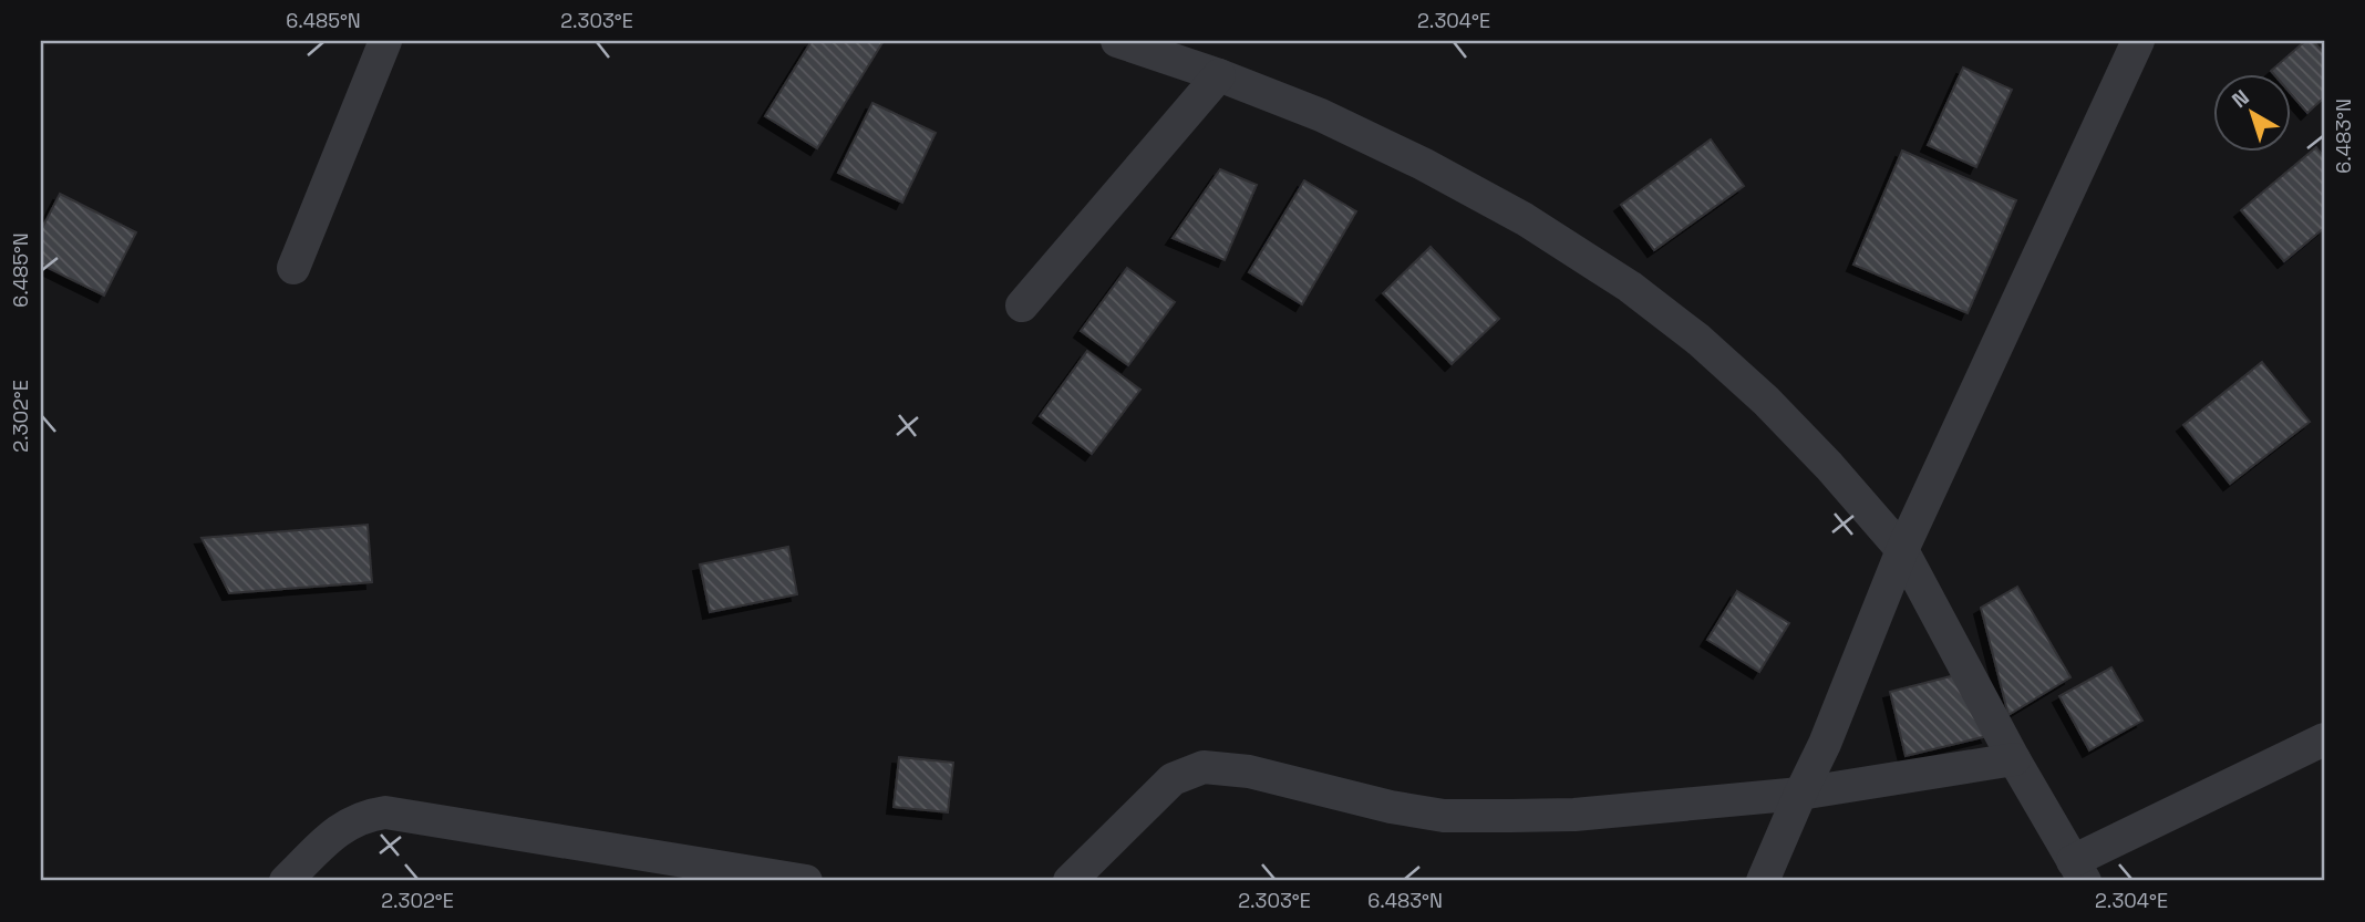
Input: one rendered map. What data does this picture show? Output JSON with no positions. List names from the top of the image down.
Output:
{
  "north": "top left",
  "coordinates": [
    "6.485°N",
    "2.303°E",
    "2.304°E",
    "6.483°N",
    "2.302°E"
  ]
}
